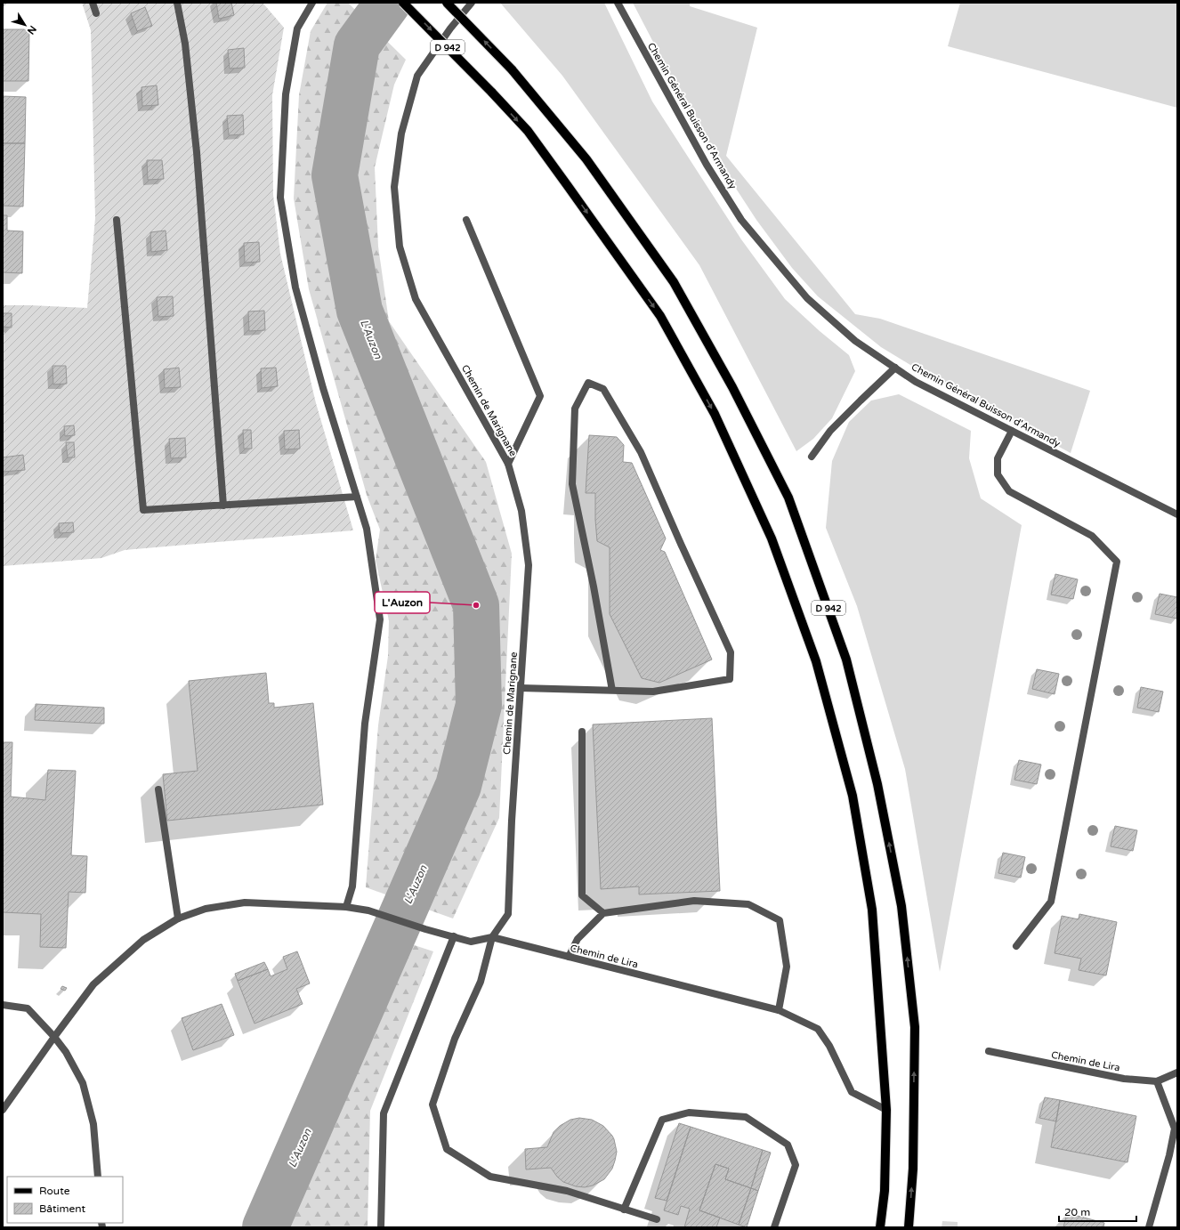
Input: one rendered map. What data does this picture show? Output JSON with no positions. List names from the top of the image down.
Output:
{
  "streets": {
    "main road": ["D 942"],
    "street": ["Chemin Général Buisson d'Armandy", "Chemin de Marignane", "Chemin de Lira"]
  },
  "crossings": [
    ["D 942", "Chemin de Lira"],
    ["Chemin de Marignane", "Chemin de Lira"]
  ],
  "water": ["L'Auzon"],
  "places": ["L'Auzon"],
  "legend": ["Route", "Bâtiment"],
  "scale_bar": "20 m",
  "north": "bottom right"
}
